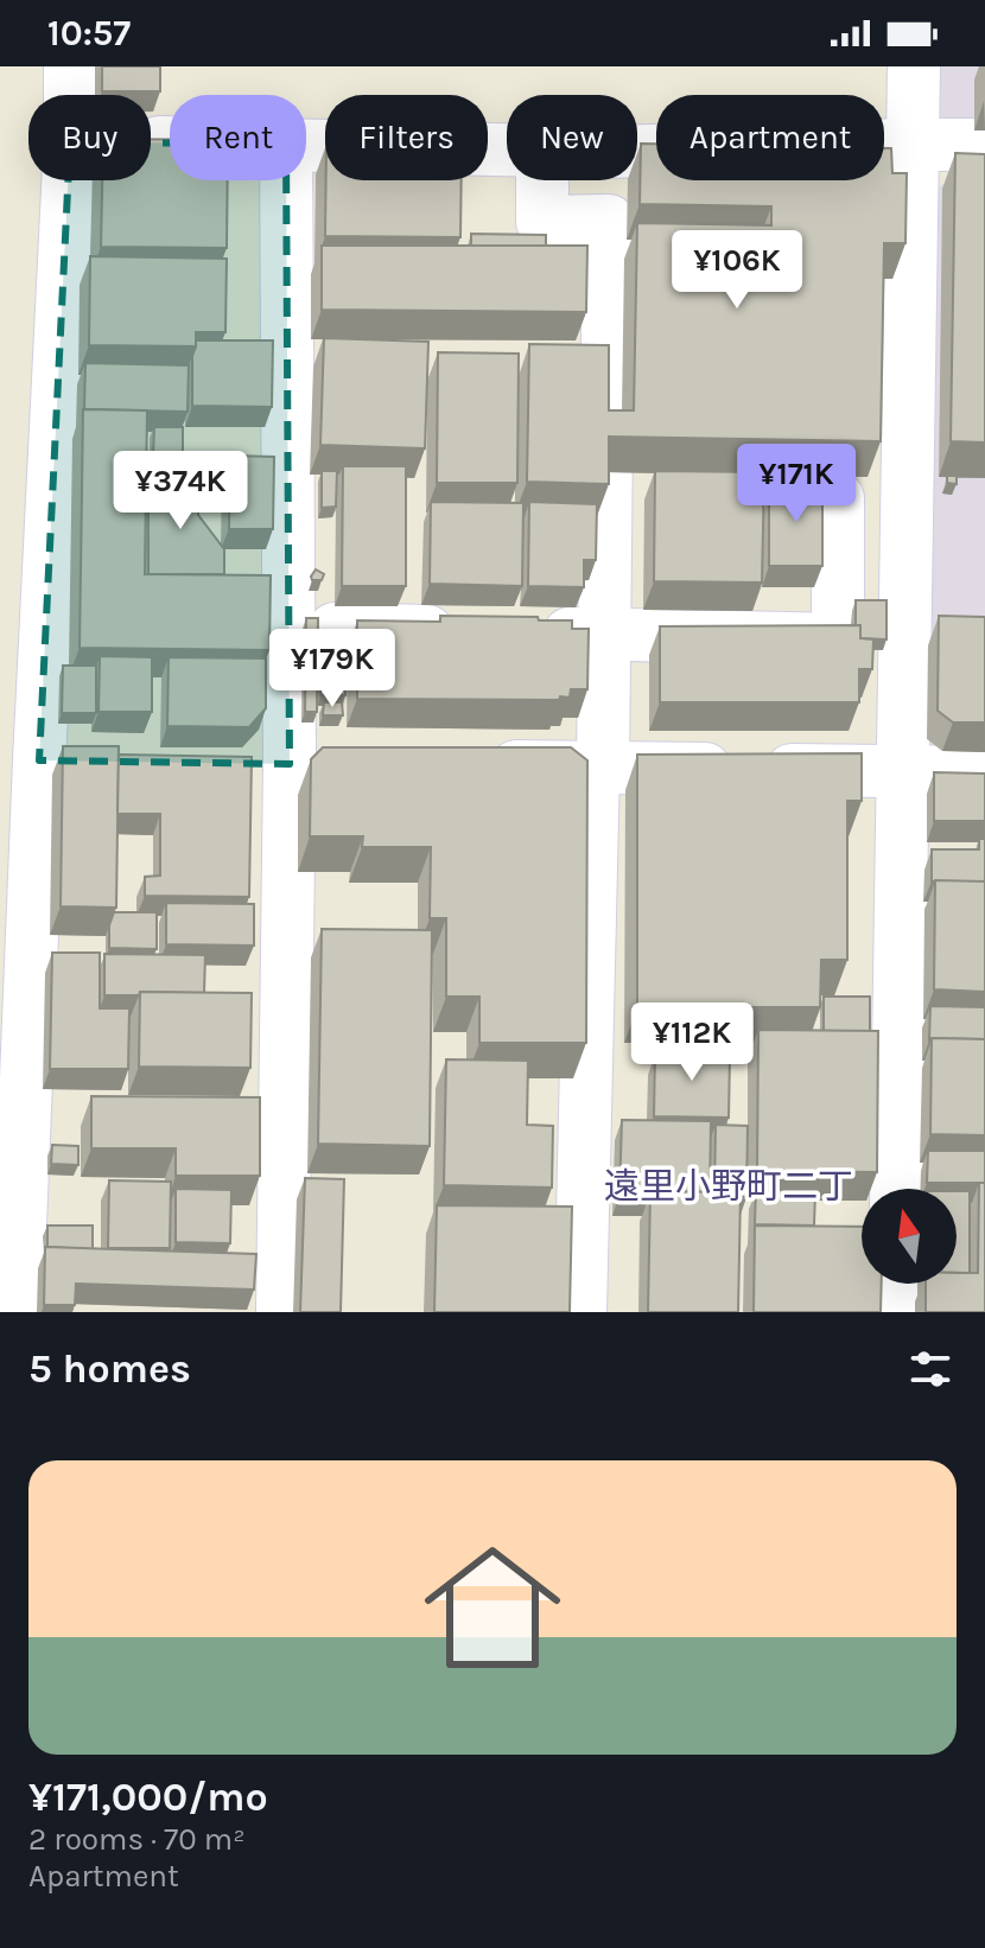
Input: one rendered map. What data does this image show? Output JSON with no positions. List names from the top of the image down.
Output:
{
  "districts": ["遠里小野町二丁"],
  "north": "top",
  "page": {
    "status": "10:57",
    "chip": [
      "Buy",
      "Rent",
      "Filters",
      "New",
      "Apartment"
    ],
    "price": [
      "¥106K",
      "¥171K",
      "¥374K",
      "¥179K",
      "¥112K"
    ],
    "heading": "5 homes",
    "list": [
      {
        "name": "¥171,000/mo",
        "note": "2 rooms · 70 m² · Apartment"
      }
    ]
  }
}
